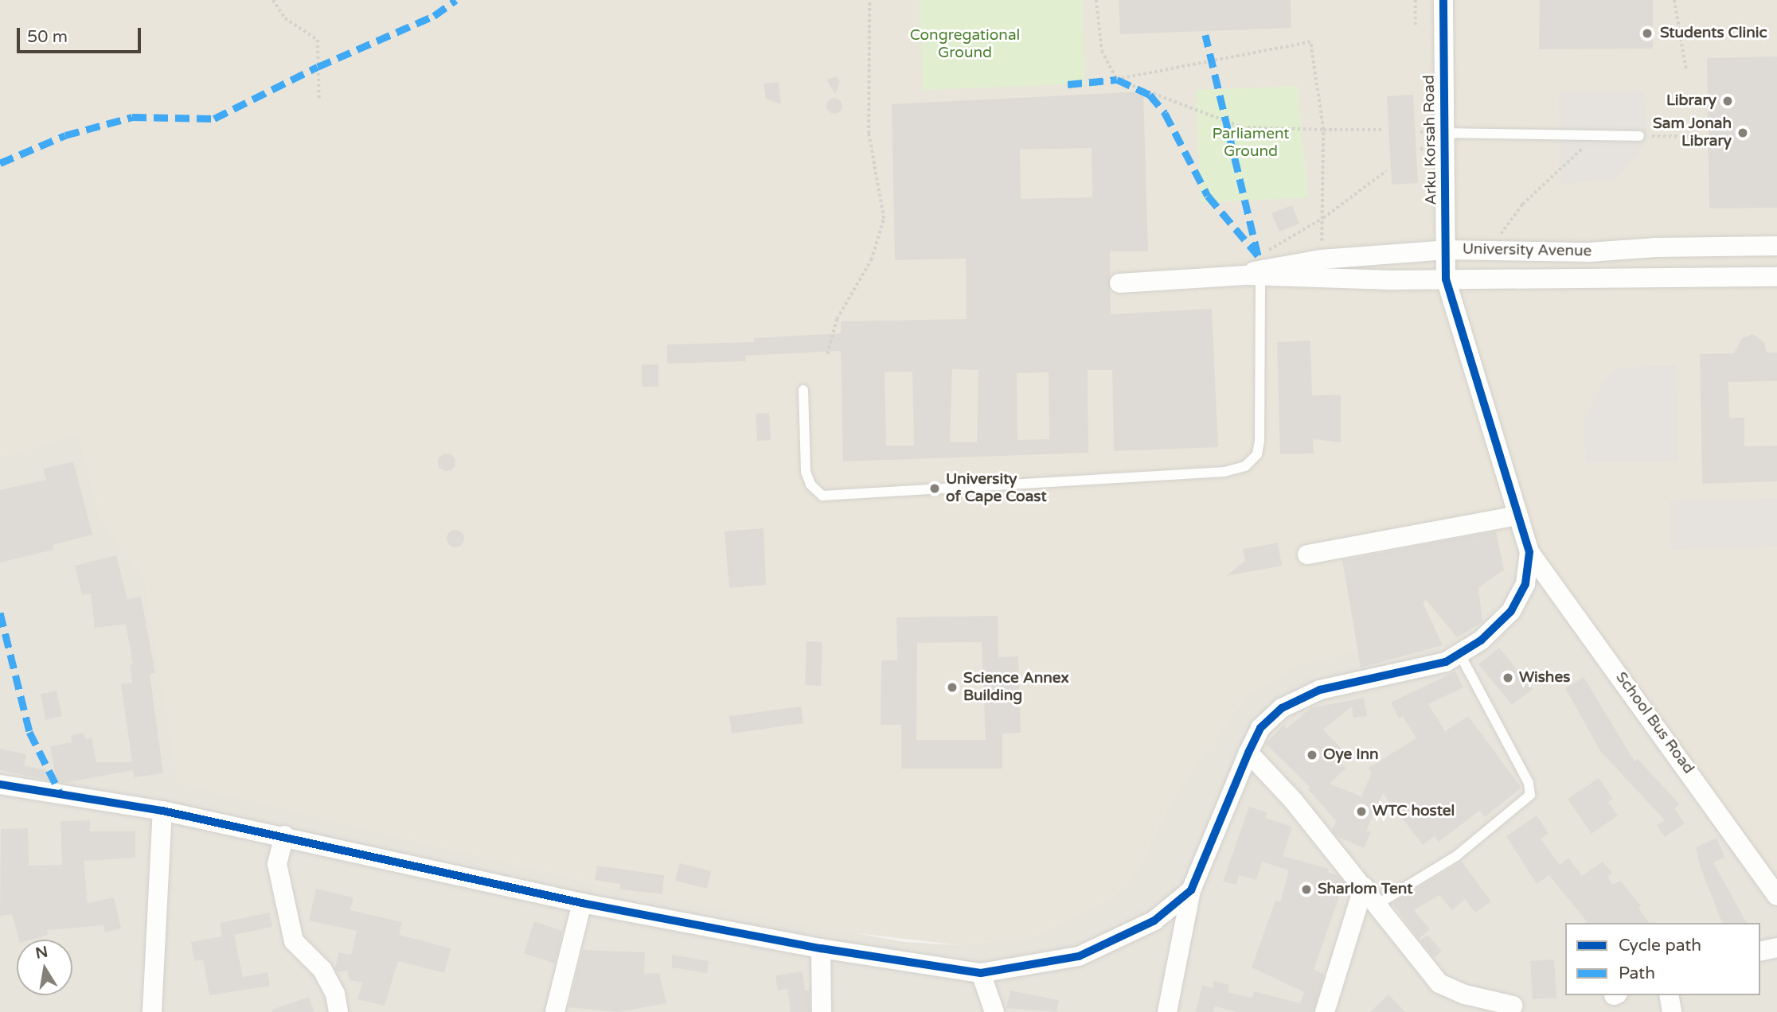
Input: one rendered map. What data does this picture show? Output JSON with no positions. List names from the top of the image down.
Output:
{
  "streets": {
    "street": ["Arku Korsah Road", "University Avenue", "School Bus Road"]
  },
  "crossings": [
    ["Arku Korsah Road", "University Avenue"],
    ["Arku Korsah Road", "School Bus Road"]
  ],
  "parks": ["Congregational Ground", "Parliament Ground"],
  "places": [
    "Students Clinic",
    "Library",
    "Sam Jonah Library",
    "University of Cape Coast",
    "Wishes",
    "Science Annex Building",
    "Oye Inn",
    "WTC hostel",
    "Sharlom Tent"
  ],
  "legend": ["Cycle path", "Path"],
  "scale_bar": "50 m",
  "north": "top"
}
